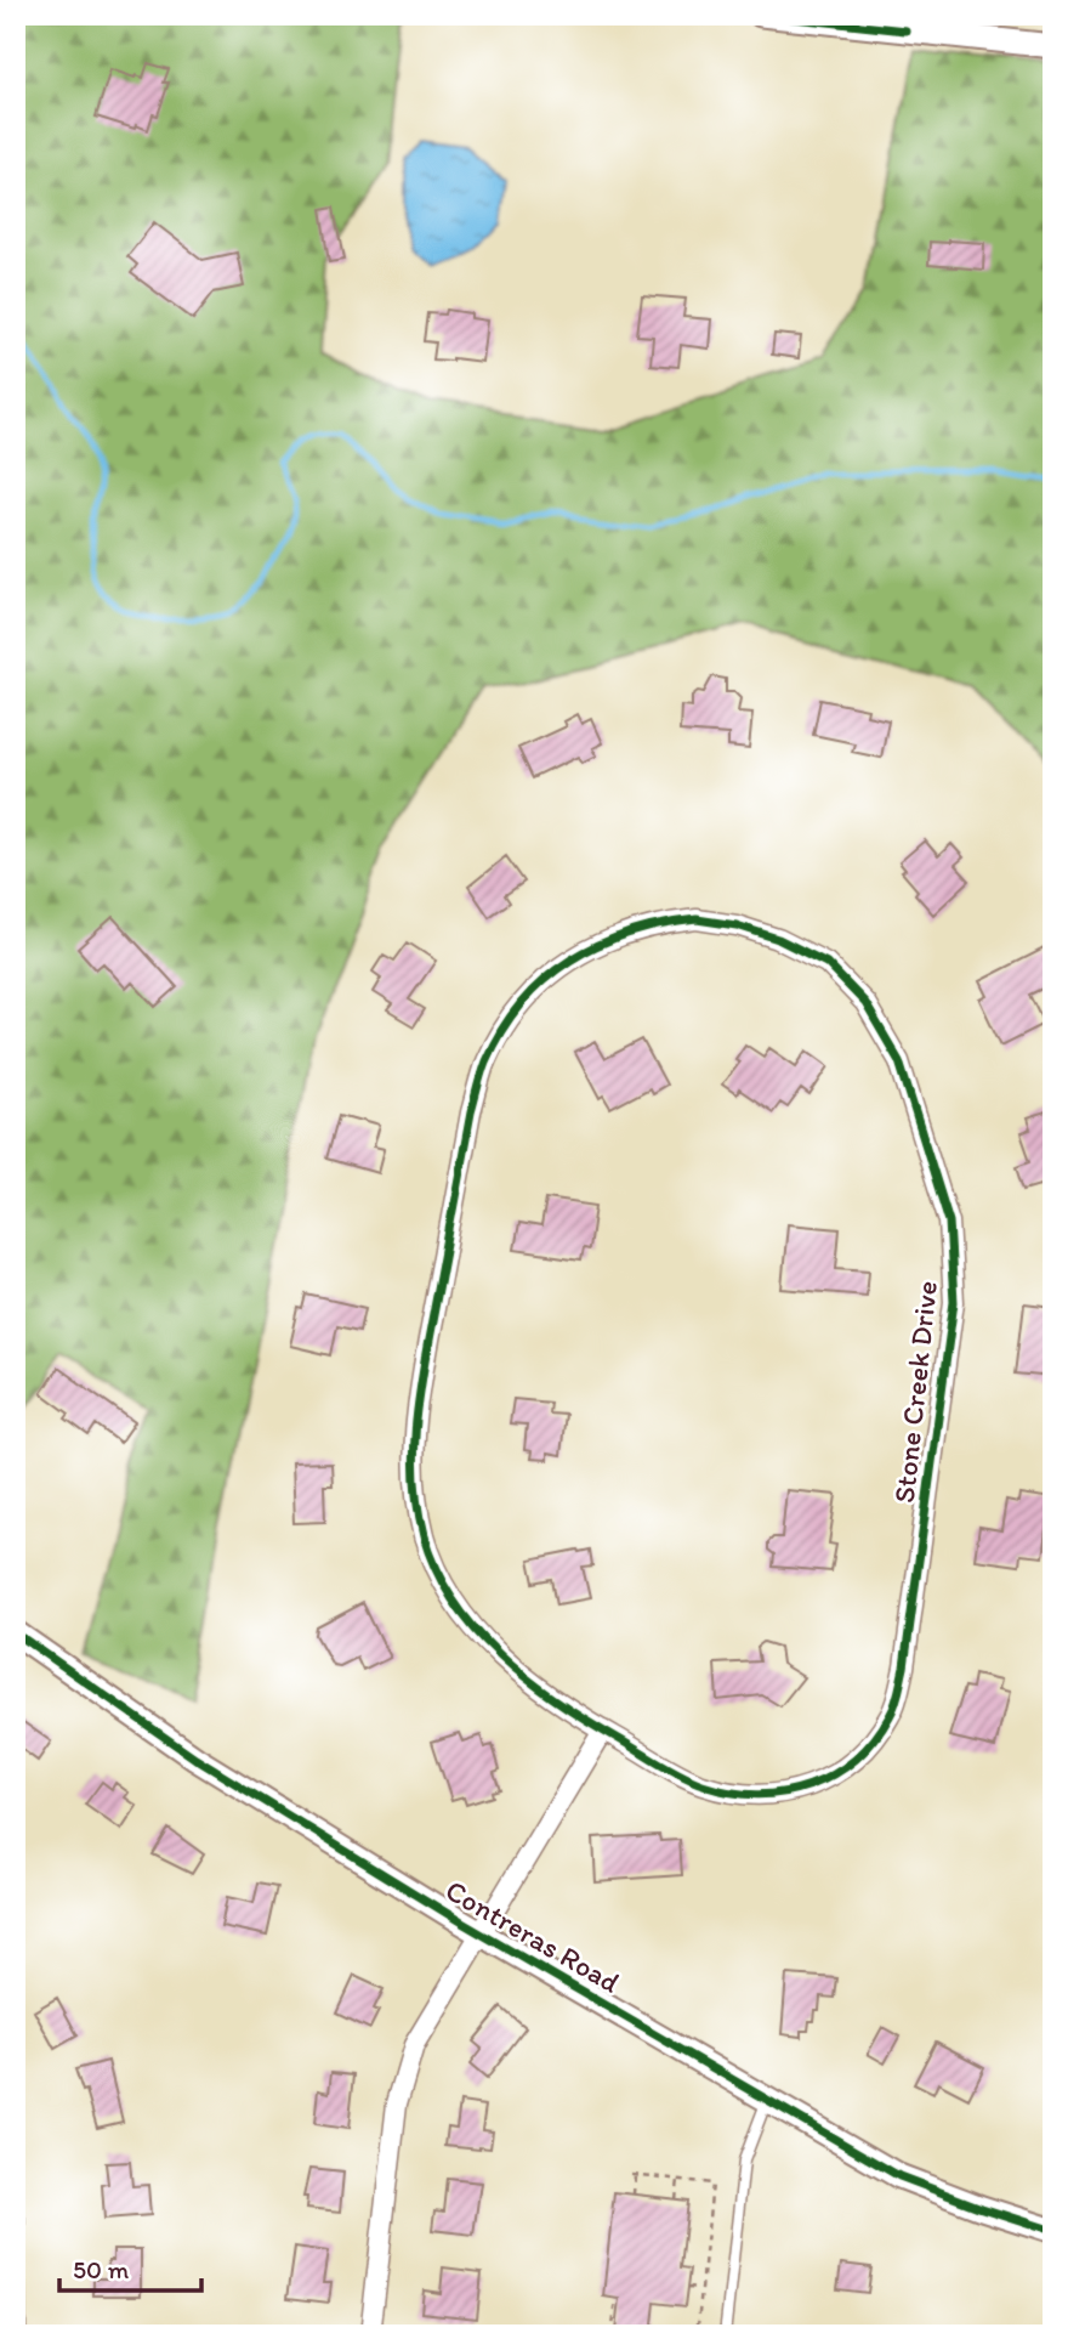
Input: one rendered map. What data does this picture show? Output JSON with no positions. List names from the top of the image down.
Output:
{
  "streets": {
    "street": ["Stone Creek Drive", "Contreras Road"]
  },
  "scale_bar": "50 m"
}
